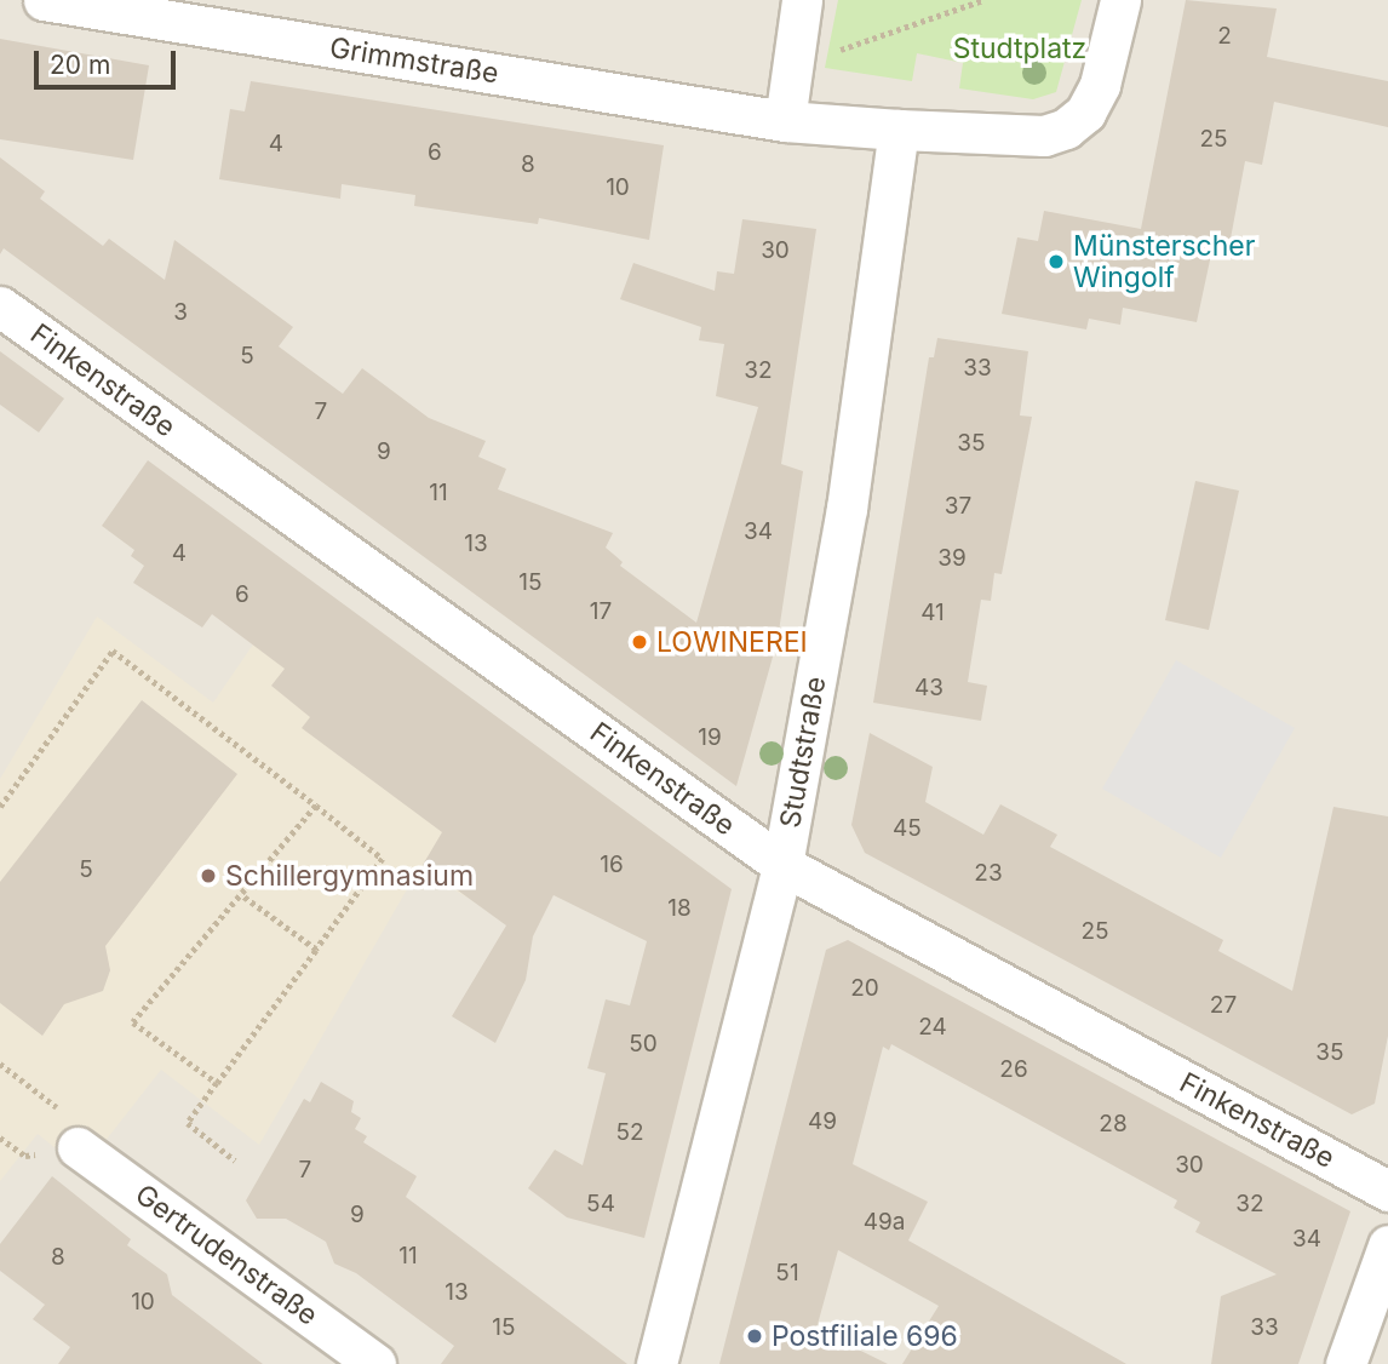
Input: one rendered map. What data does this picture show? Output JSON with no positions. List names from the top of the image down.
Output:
{
  "streets": {
    "street": [
      "Grimmstraße",
      "Finkenstraße",
      "Studtstraße",
      "Gertrudenstraße"
    ]
  },
  "crossings": [
    ["Finkenstraße", "Studtstraße"]
  ],
  "parks": ["Studtplatz"],
  "places": [
    "Münsterscher Wingolf",
    "LOWINEREI",
    "Schillergymnasium",
    "Postfiliale 696"
  ],
  "house_numbers": [
    "2",
    "25",
    "4",
    "6",
    "8",
    "10",
    "30",
    "3",
    "5",
    "33",
    "32",
    "7",
    "35",
    "9",
    "11",
    "37",
    "34",
    "13",
    "4",
    "39",
    "15",
    "6",
    "17",
    "41",
    "43",
    "19",
    "45",
    "16",
    "5",
    "23",
    "18",
    "25",
    "20",
    "27",
    "24",
    "50",
    "35",
    "26",
    "49",
    "28",
    "52",
    "30",
    "7",
    "54",
    "32",
    "9",
    "49a",
    "34",
    "11",
    "8",
    "51",
    "13",
    "10",
    "15",
    "33"
  ],
  "scale_bar": "20 m"
}
